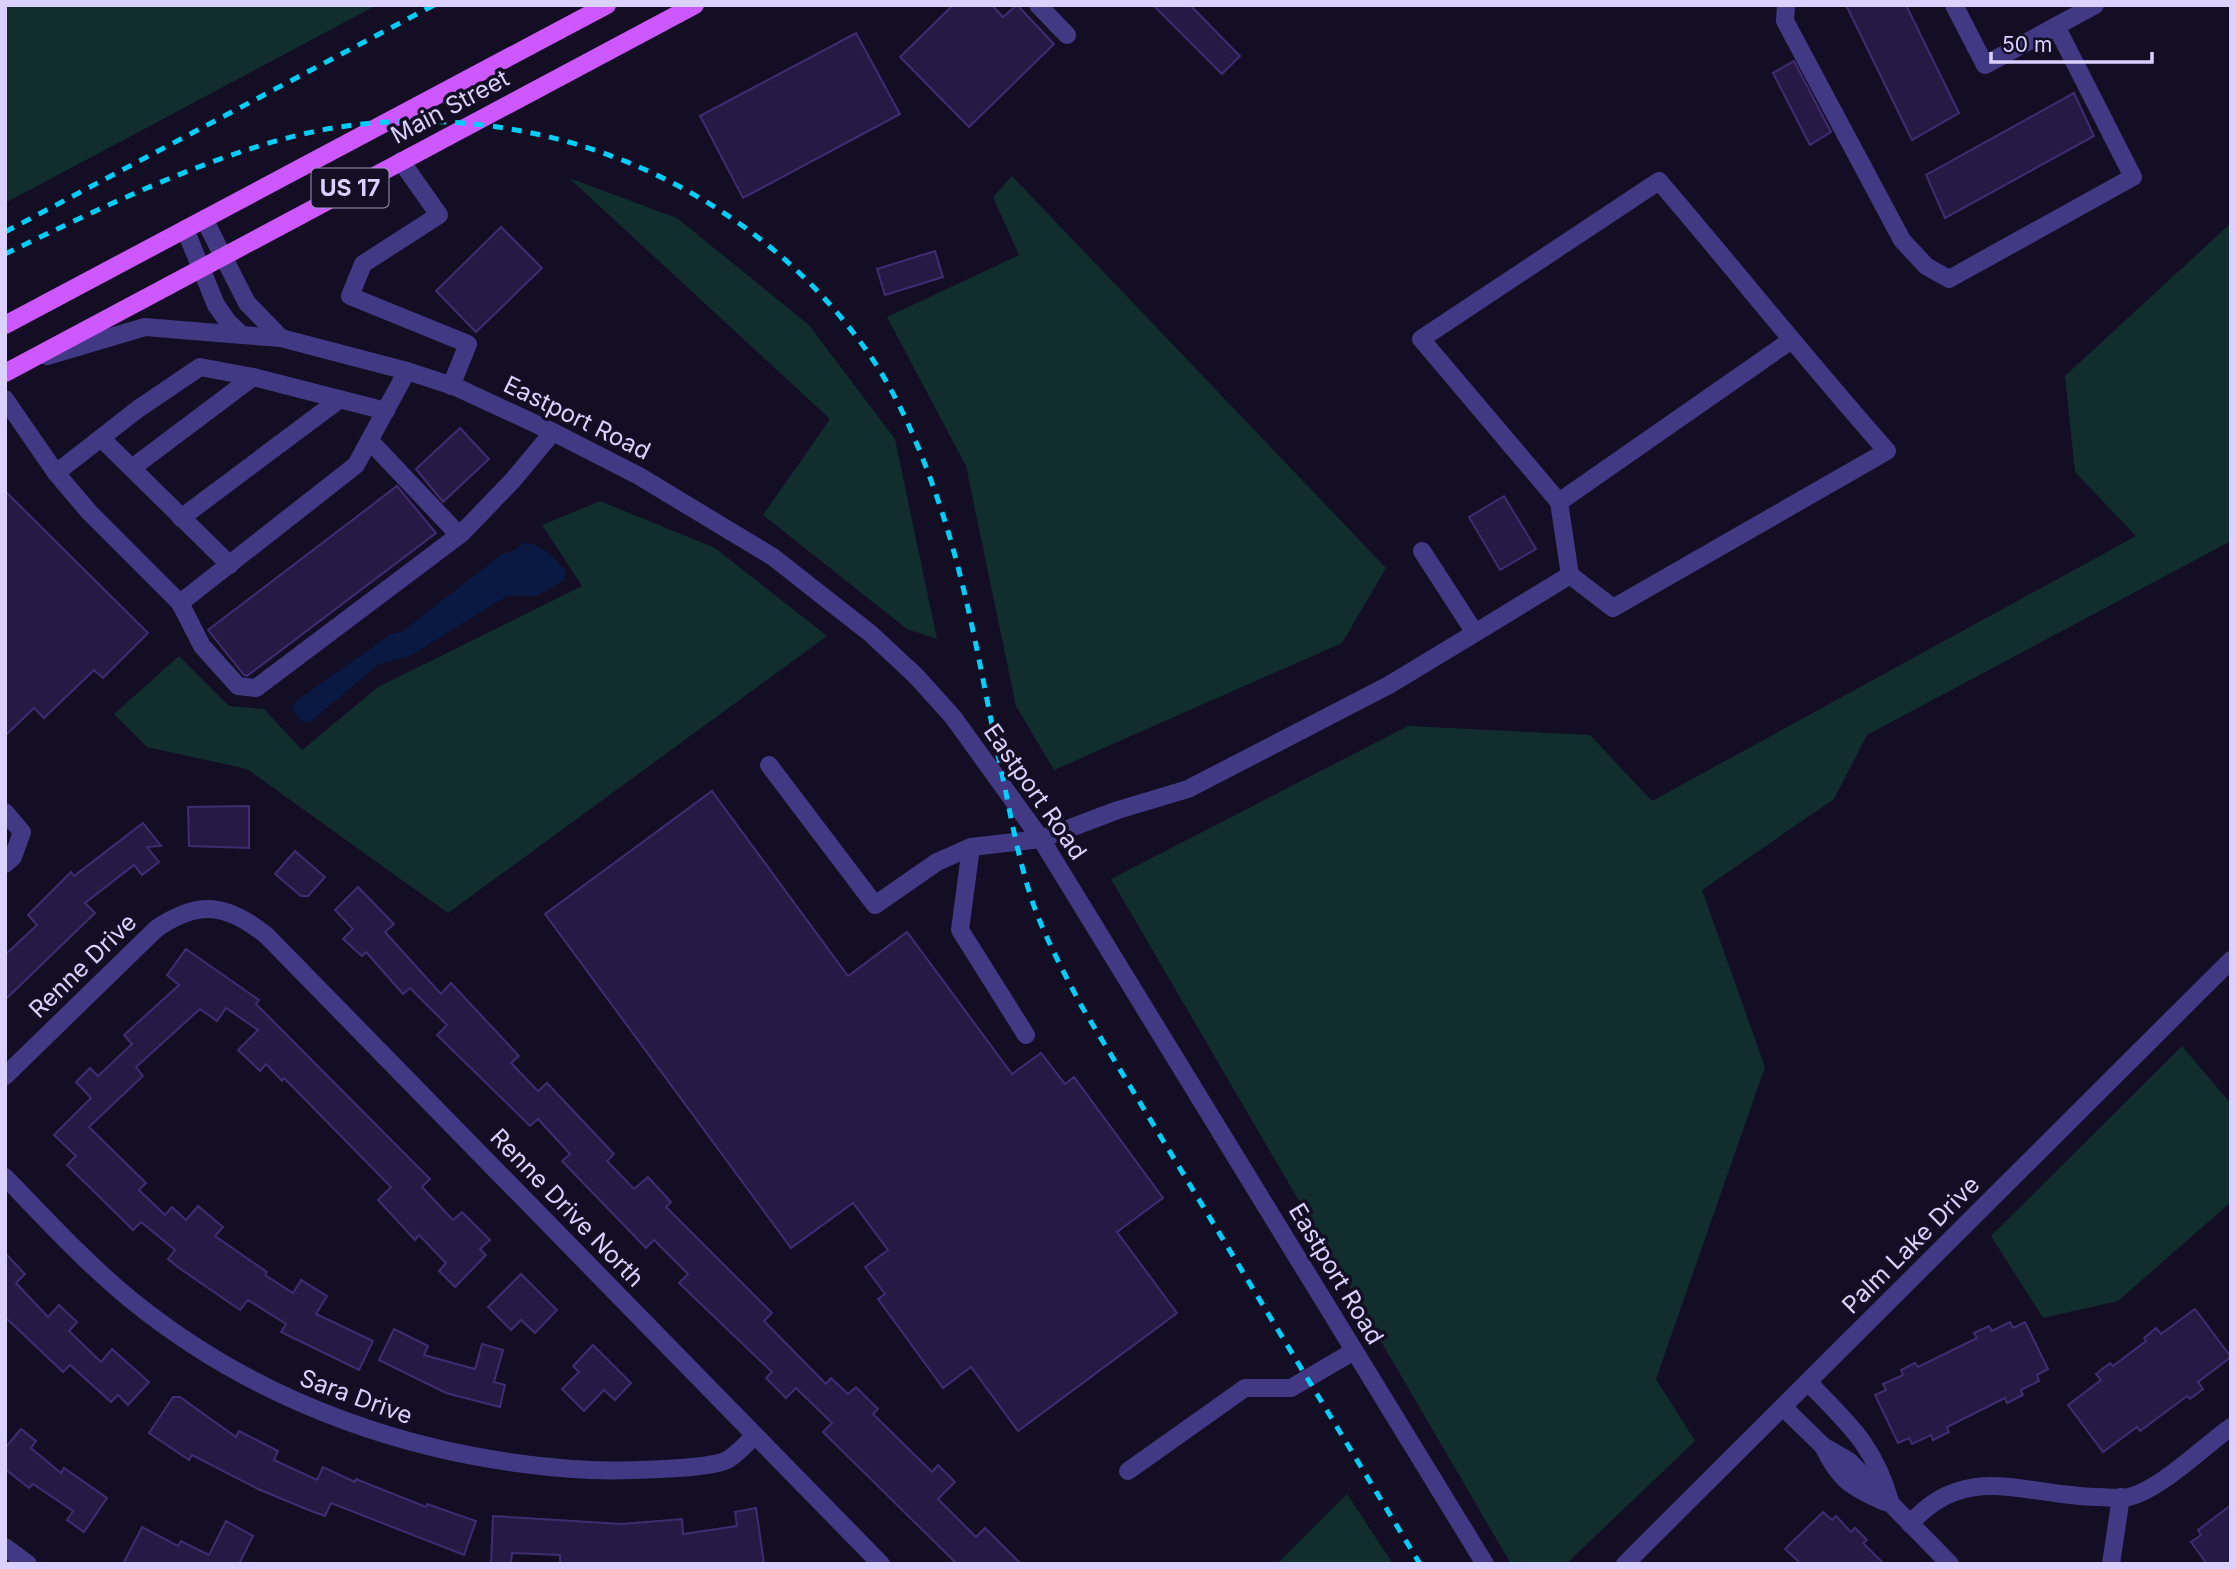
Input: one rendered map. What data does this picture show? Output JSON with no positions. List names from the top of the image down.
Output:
{
  "streets": {
    "main road": ["Main Street", "US 17"],
    "street": [
      "Eastport Road",
      "Renne Drive",
      "Renne Drive North",
      "Palm Lake Drive",
      "Sara Drive"
    ]
  },
  "crossings": [
    ["Main Street", "Eastport Road"],
    ["Renne Drive", "Renne Drive North"],
    ["Renne Drive North", "Sara Drive"]
  ],
  "scale_bar": "50 m"
}
